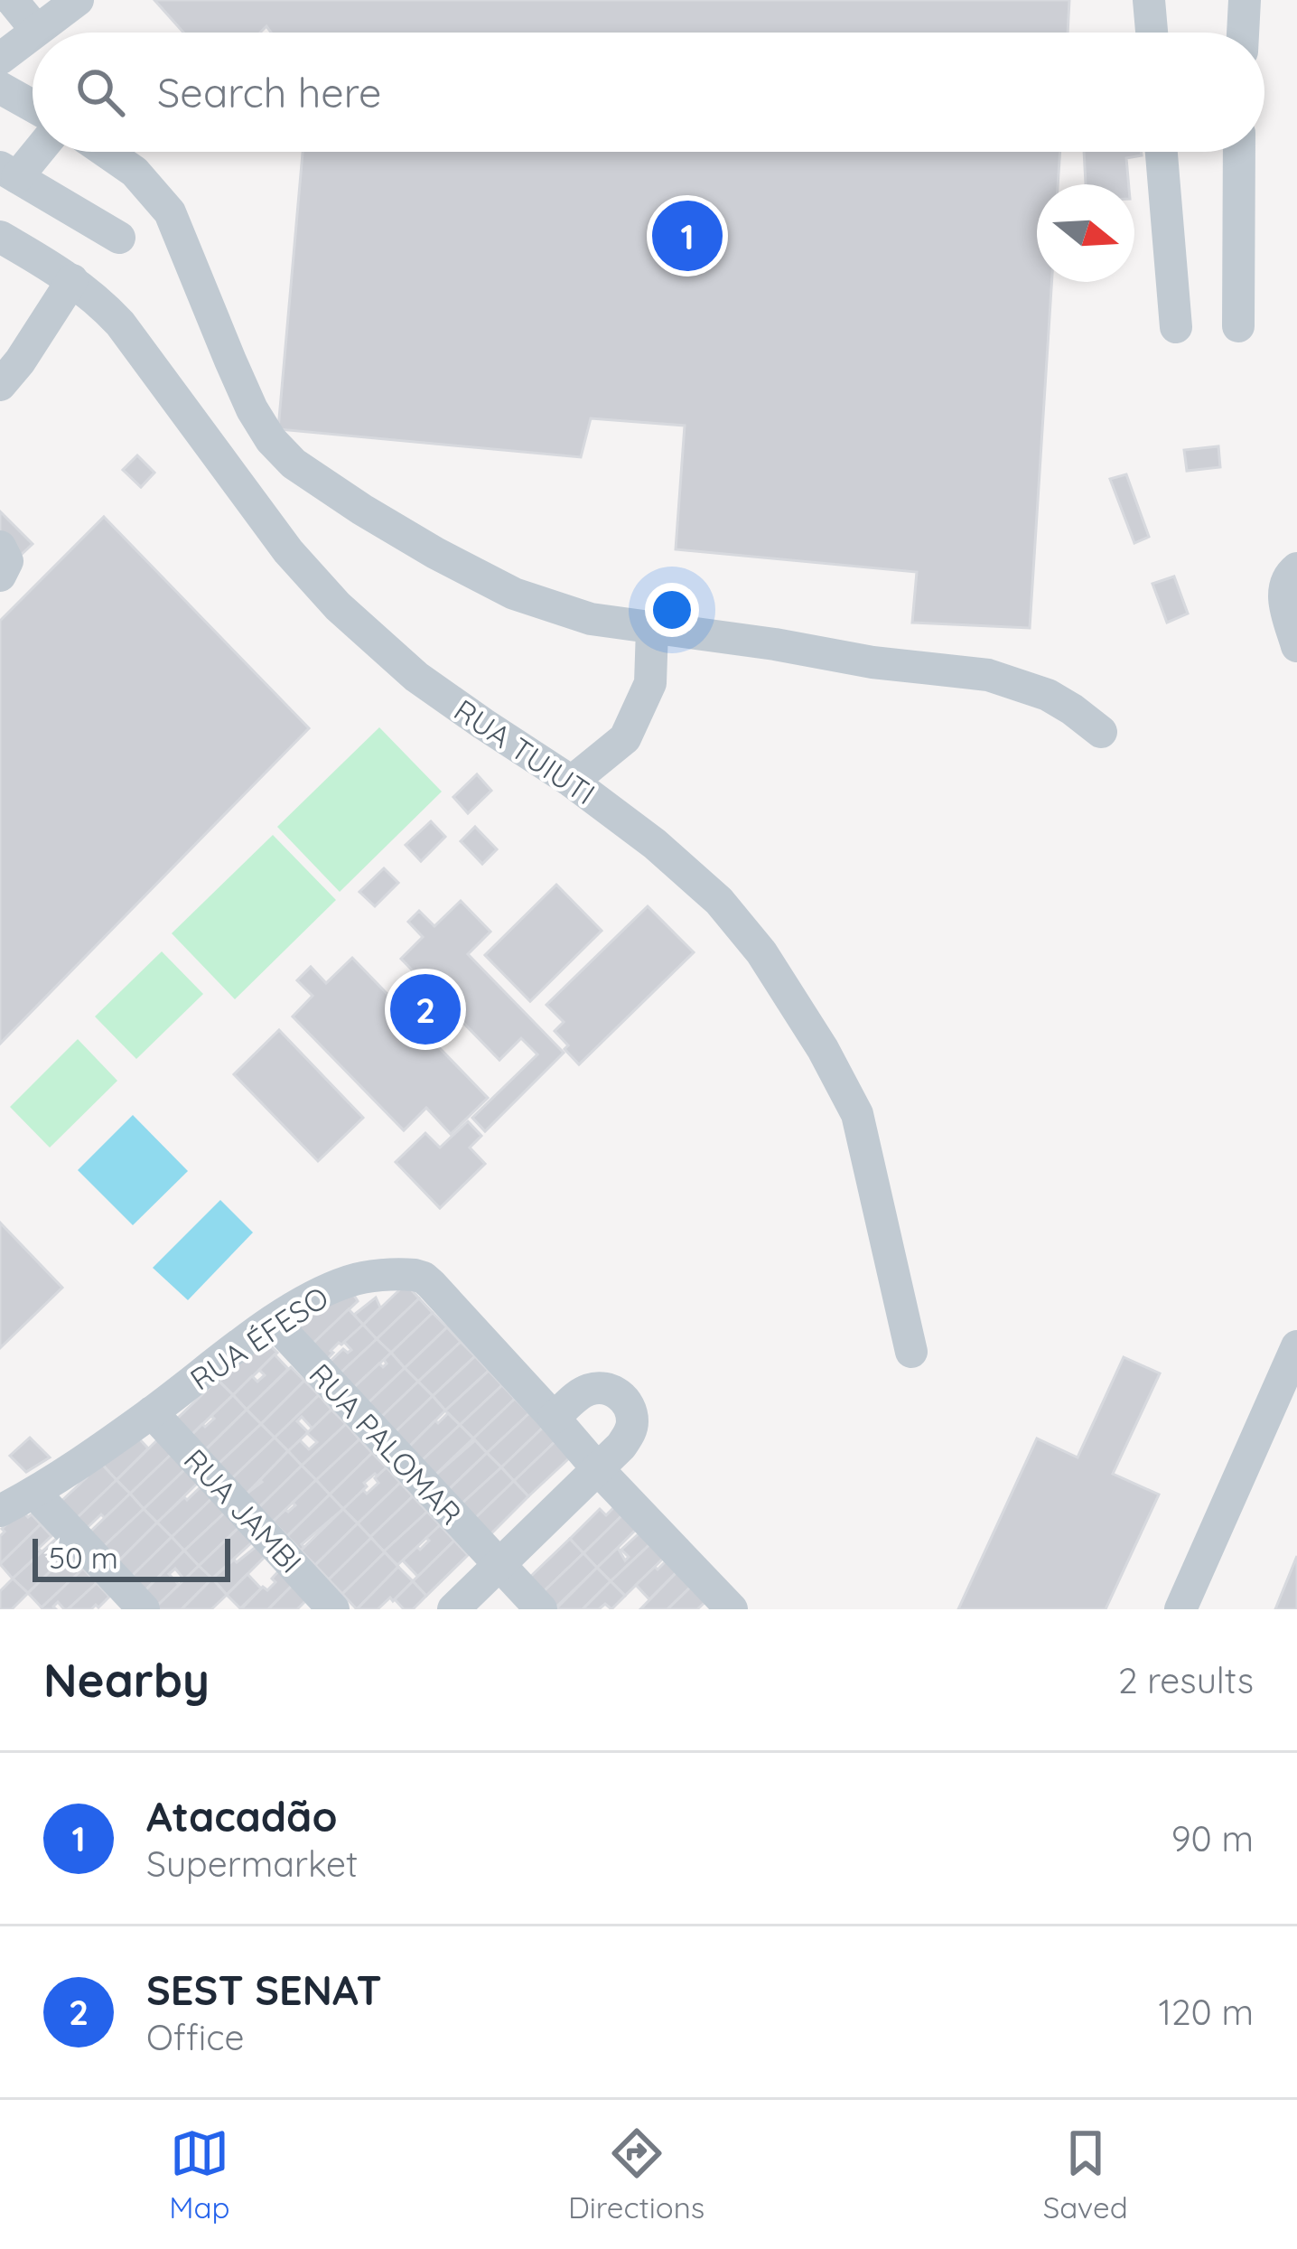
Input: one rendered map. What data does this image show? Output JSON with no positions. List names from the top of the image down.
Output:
{
  "streets": {
    "street": [
      "RUA TUIUTI",
      "RUA ÉFESO",
      "RUA PALOMAR",
      "RUA JAMBI"
    ]
  },
  "crossings": [
    ["RUA ÉFESO", "RUA PALOMAR"],
    ["RUA ÉFESO", "RUA JAMBI"]
  ],
  "scale_bar": "50 m",
  "north": "right",
  "page": {
    "search": "Search here",
    "pins": ["1", "2"],
    "scale": "50 m",
    "heading": ["Nearby", "2 results"],
    "list": [
      {
        "mark": "1",
        "name": "Atacadão",
        "note": "Supermarket",
        "value": "90 m"
      },
      {
        "mark": "2",
        "name": "SEST SENAT",
        "note": "Office",
        "value": "120 m"
      }
    ],
    "nav": ["Map", "Directions", "Saved"]
  }
}
